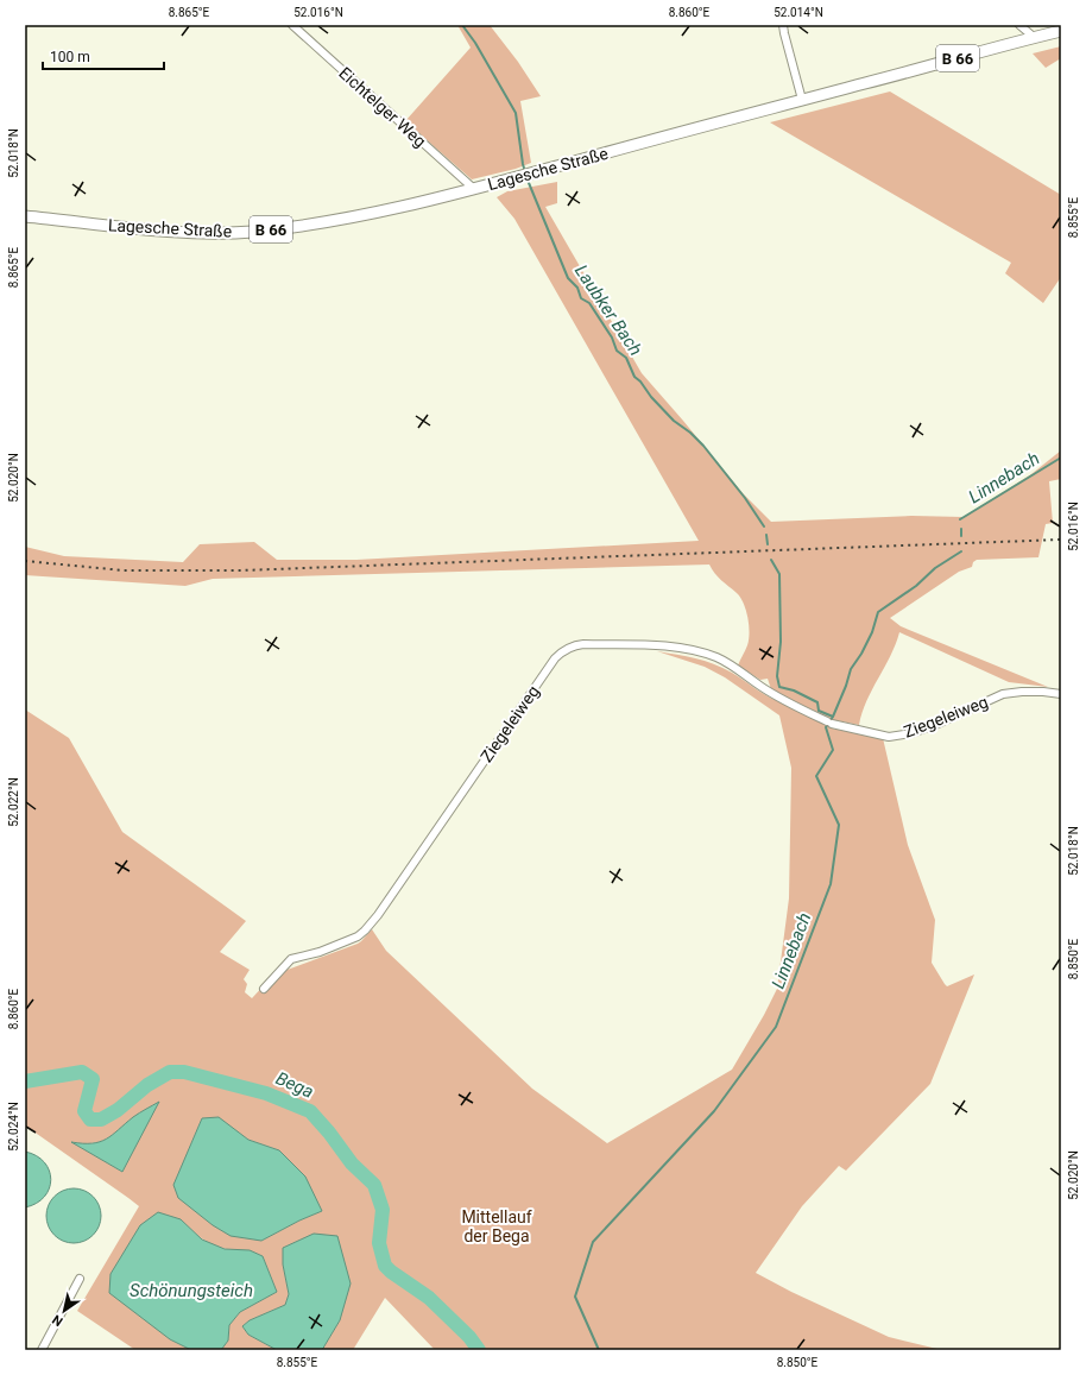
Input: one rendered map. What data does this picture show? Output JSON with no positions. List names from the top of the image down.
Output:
{
  "streets": {
    "main road": ["B 66", "Lagesche Straße"],
    "street": ["Eichtelger Weg", "Ziegeleiweg"]
  },
  "crossings": [
    ["Eichtelger Weg", "Lagesche Straße"]
  ],
  "water": [
    "Laubker Bach",
    "Linnebach",
    "Bega",
    "Schönungsteich"
  ],
  "parks": ["Mittellauf der Bega"],
  "scale_bar": "100 m",
  "north": "bottom left",
  "coordinates": [
    "8.865°E",
    "52.016°N",
    "8.860°E",
    "52.014°N",
    "52.018°N",
    "8.855°E",
    "52.020°N",
    "52.022°N",
    "8.850°E",
    "52.024°N"
  ]
}
